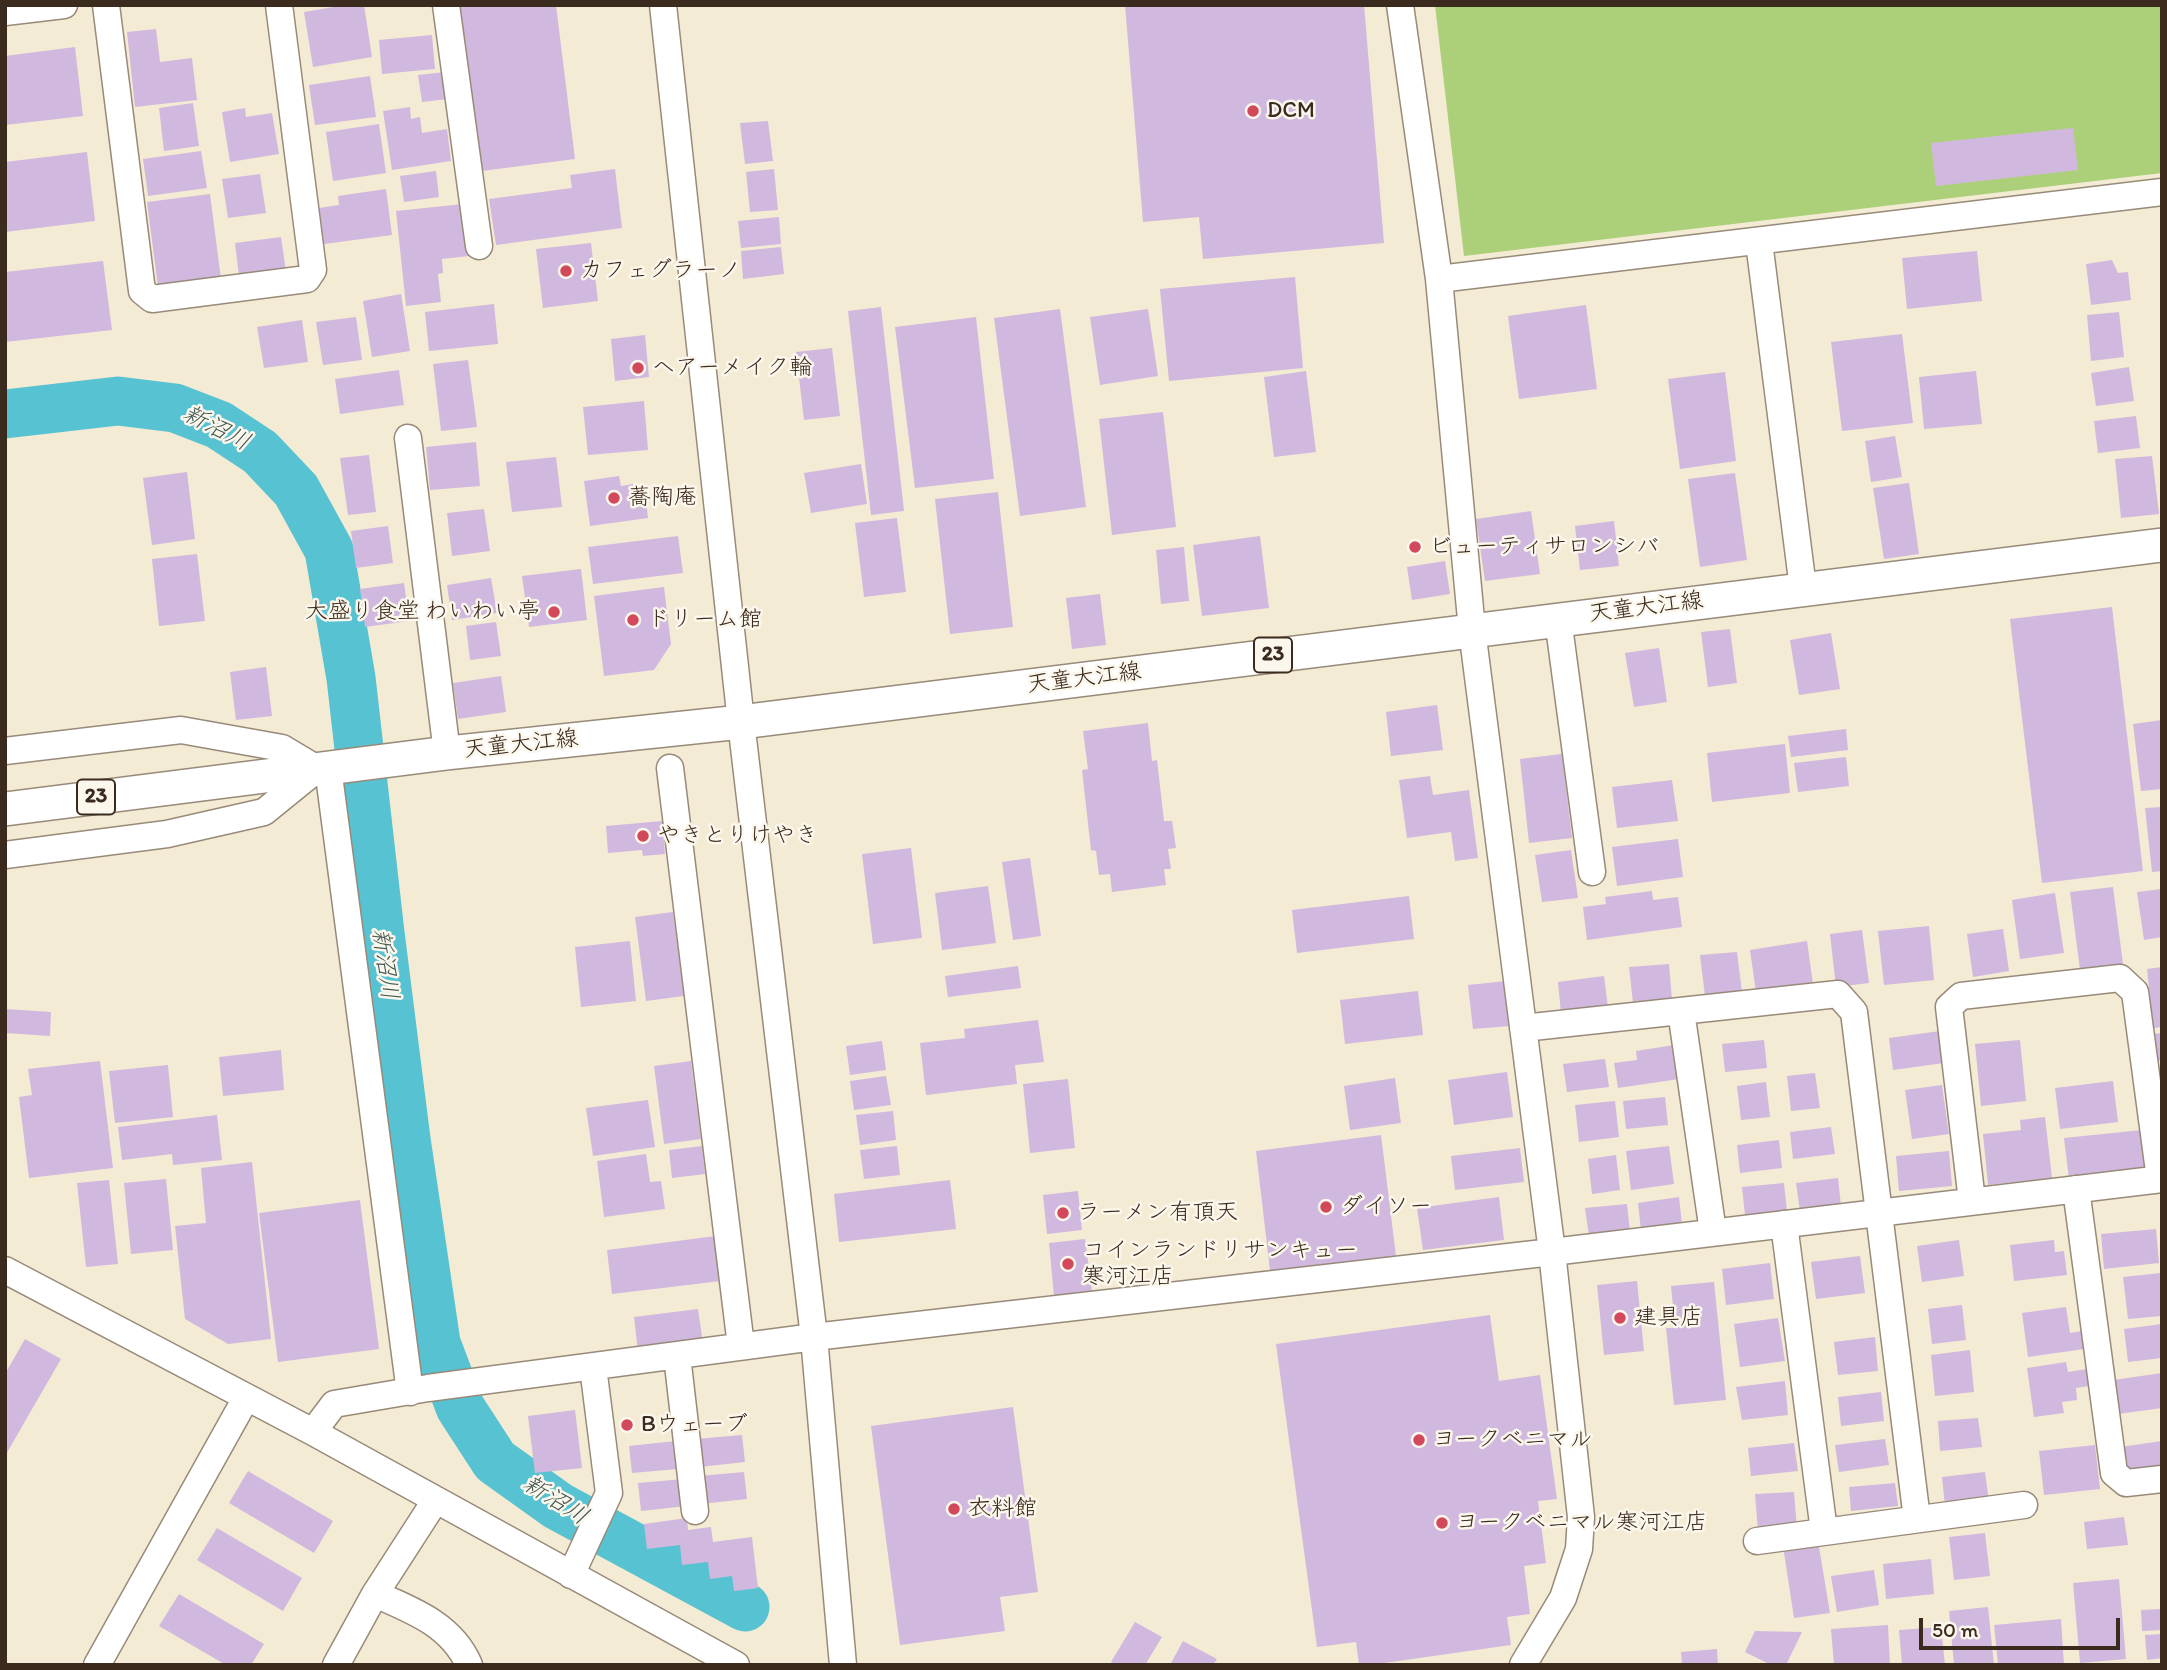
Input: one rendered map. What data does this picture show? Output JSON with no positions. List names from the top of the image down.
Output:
{
  "streets": {
    "main road": ["天童大江線", "23"]
  },
  "water": ["新沼川"],
  "places": [
    "DCM",
    "カフェグラーノ",
    "ヘアーメイク輪",
    "蕎陶庵",
    "ビューティサロンシバ",
    "大盛り食堂 わいわい亭",
    "ドリーム館",
    "やきとりけやき",
    "ダイソー",
    "ラーメン有頂天",
    "コインランドリサンキュー 寒河江店",
    "建具店",
    "Bウェーブ",
    "ヨークベニマル",
    "衣料館",
    "ヨークベニマル寒河江店"
  ],
  "scale_bar": "50 m"
}
